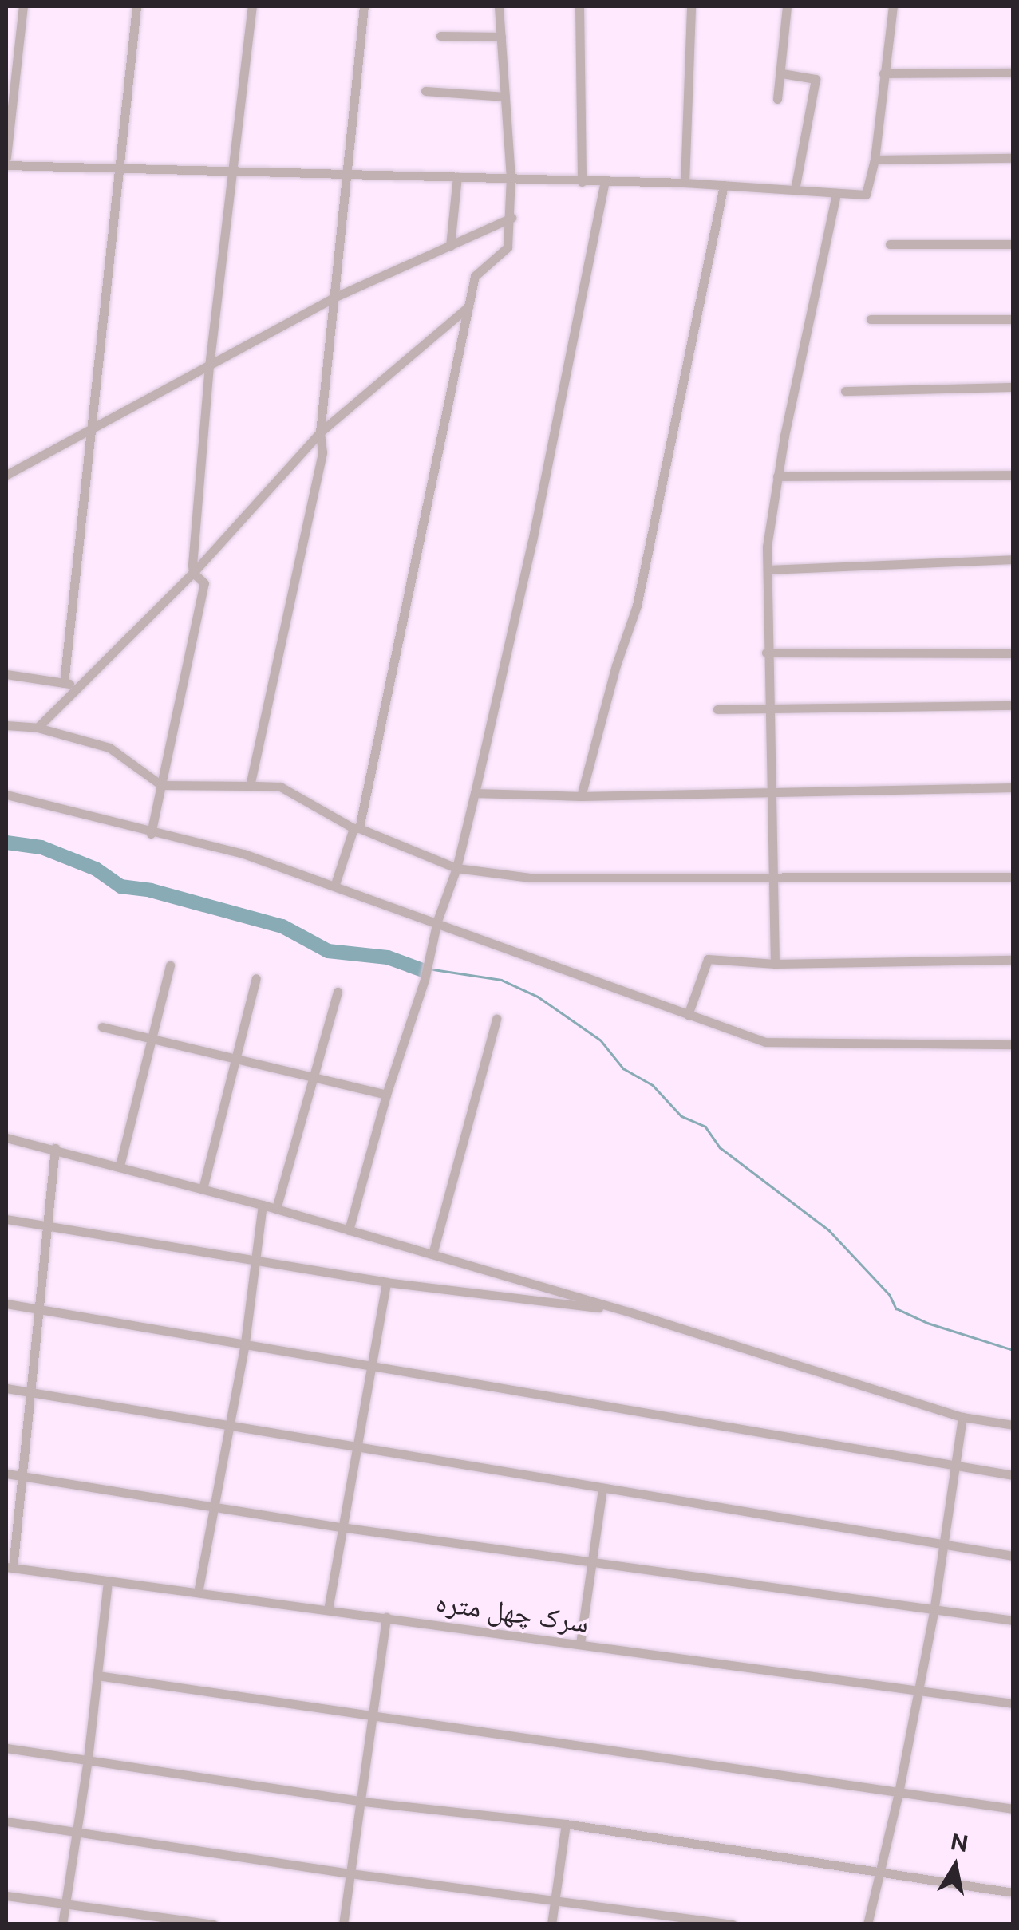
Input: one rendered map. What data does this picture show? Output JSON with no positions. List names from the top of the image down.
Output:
{
  "streets": {
    "street": ["سرک چهل متره"]
  },
  "north": "top"
}
